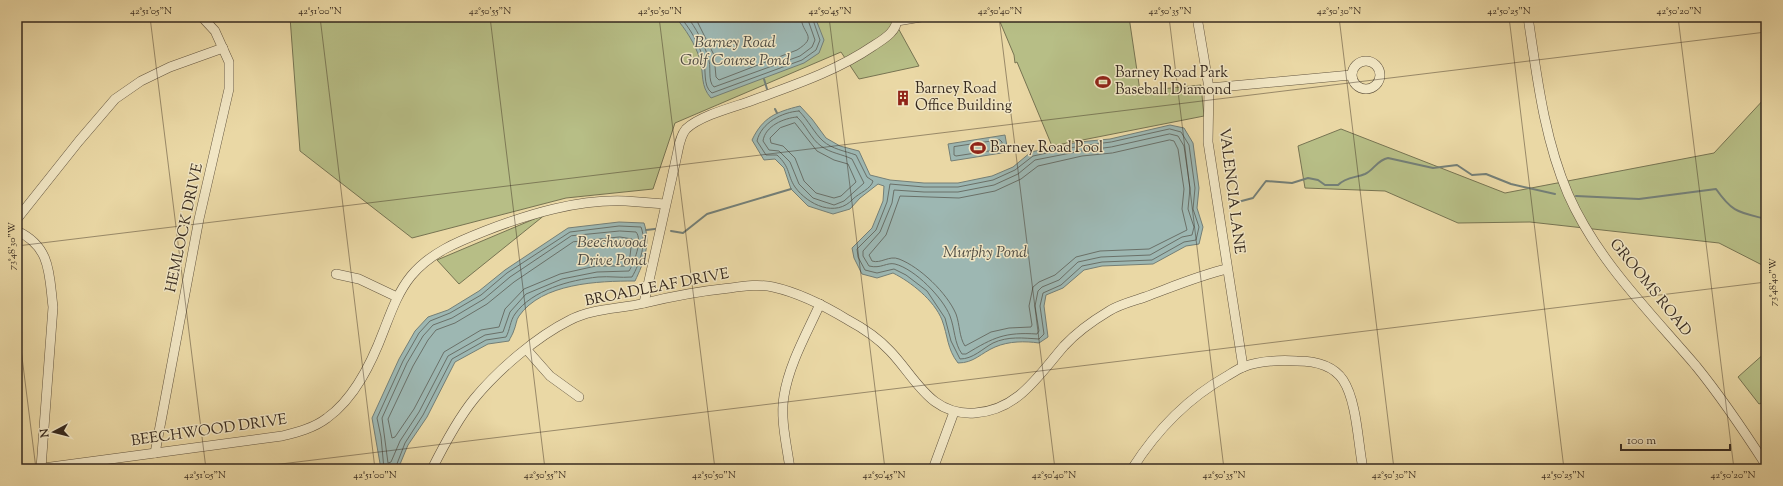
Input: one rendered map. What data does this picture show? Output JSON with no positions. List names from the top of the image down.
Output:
{
  "streets": {
    "street": [
      "VALENCIA LANE",
      "HEMLOCK DRIVE",
      "BROADLEAF DRIVE",
      "GROOMS ROAD",
      "BEECHWOOD DRIVE"
    ]
  },
  "crossings": [
    ["VALENCIA LANE", "BROADLEAF DRIVE"],
    ["HEMLOCK DRIVE", "BEECHWOOD DRIVE"]
  ],
  "water": ["Barney Road Golf Course Pond", "Beechwood Drive Pond", "Murphy Pond"],
  "places": {
    "sports": ["Barney Road Park Baseball Diamond", "Barney Road Pool"],
    "building": ["Barney Road Office Building"]
  },
  "scale_bar": "100 m",
  "north": "left",
  "coordinates": [
    "42°51'05\"N",
    "42°51'00\"N",
    "42°50'55\"N",
    "42°50'50\"N",
    "42°50'45\"N",
    "42°50'40\"N",
    "42°50'35\"N",
    "42°50'30\"N",
    "42°50'25\"N",
    "42°50'20\"N",
    "73°48'30\"W",
    "73°48'40\"W"
  ]
}
